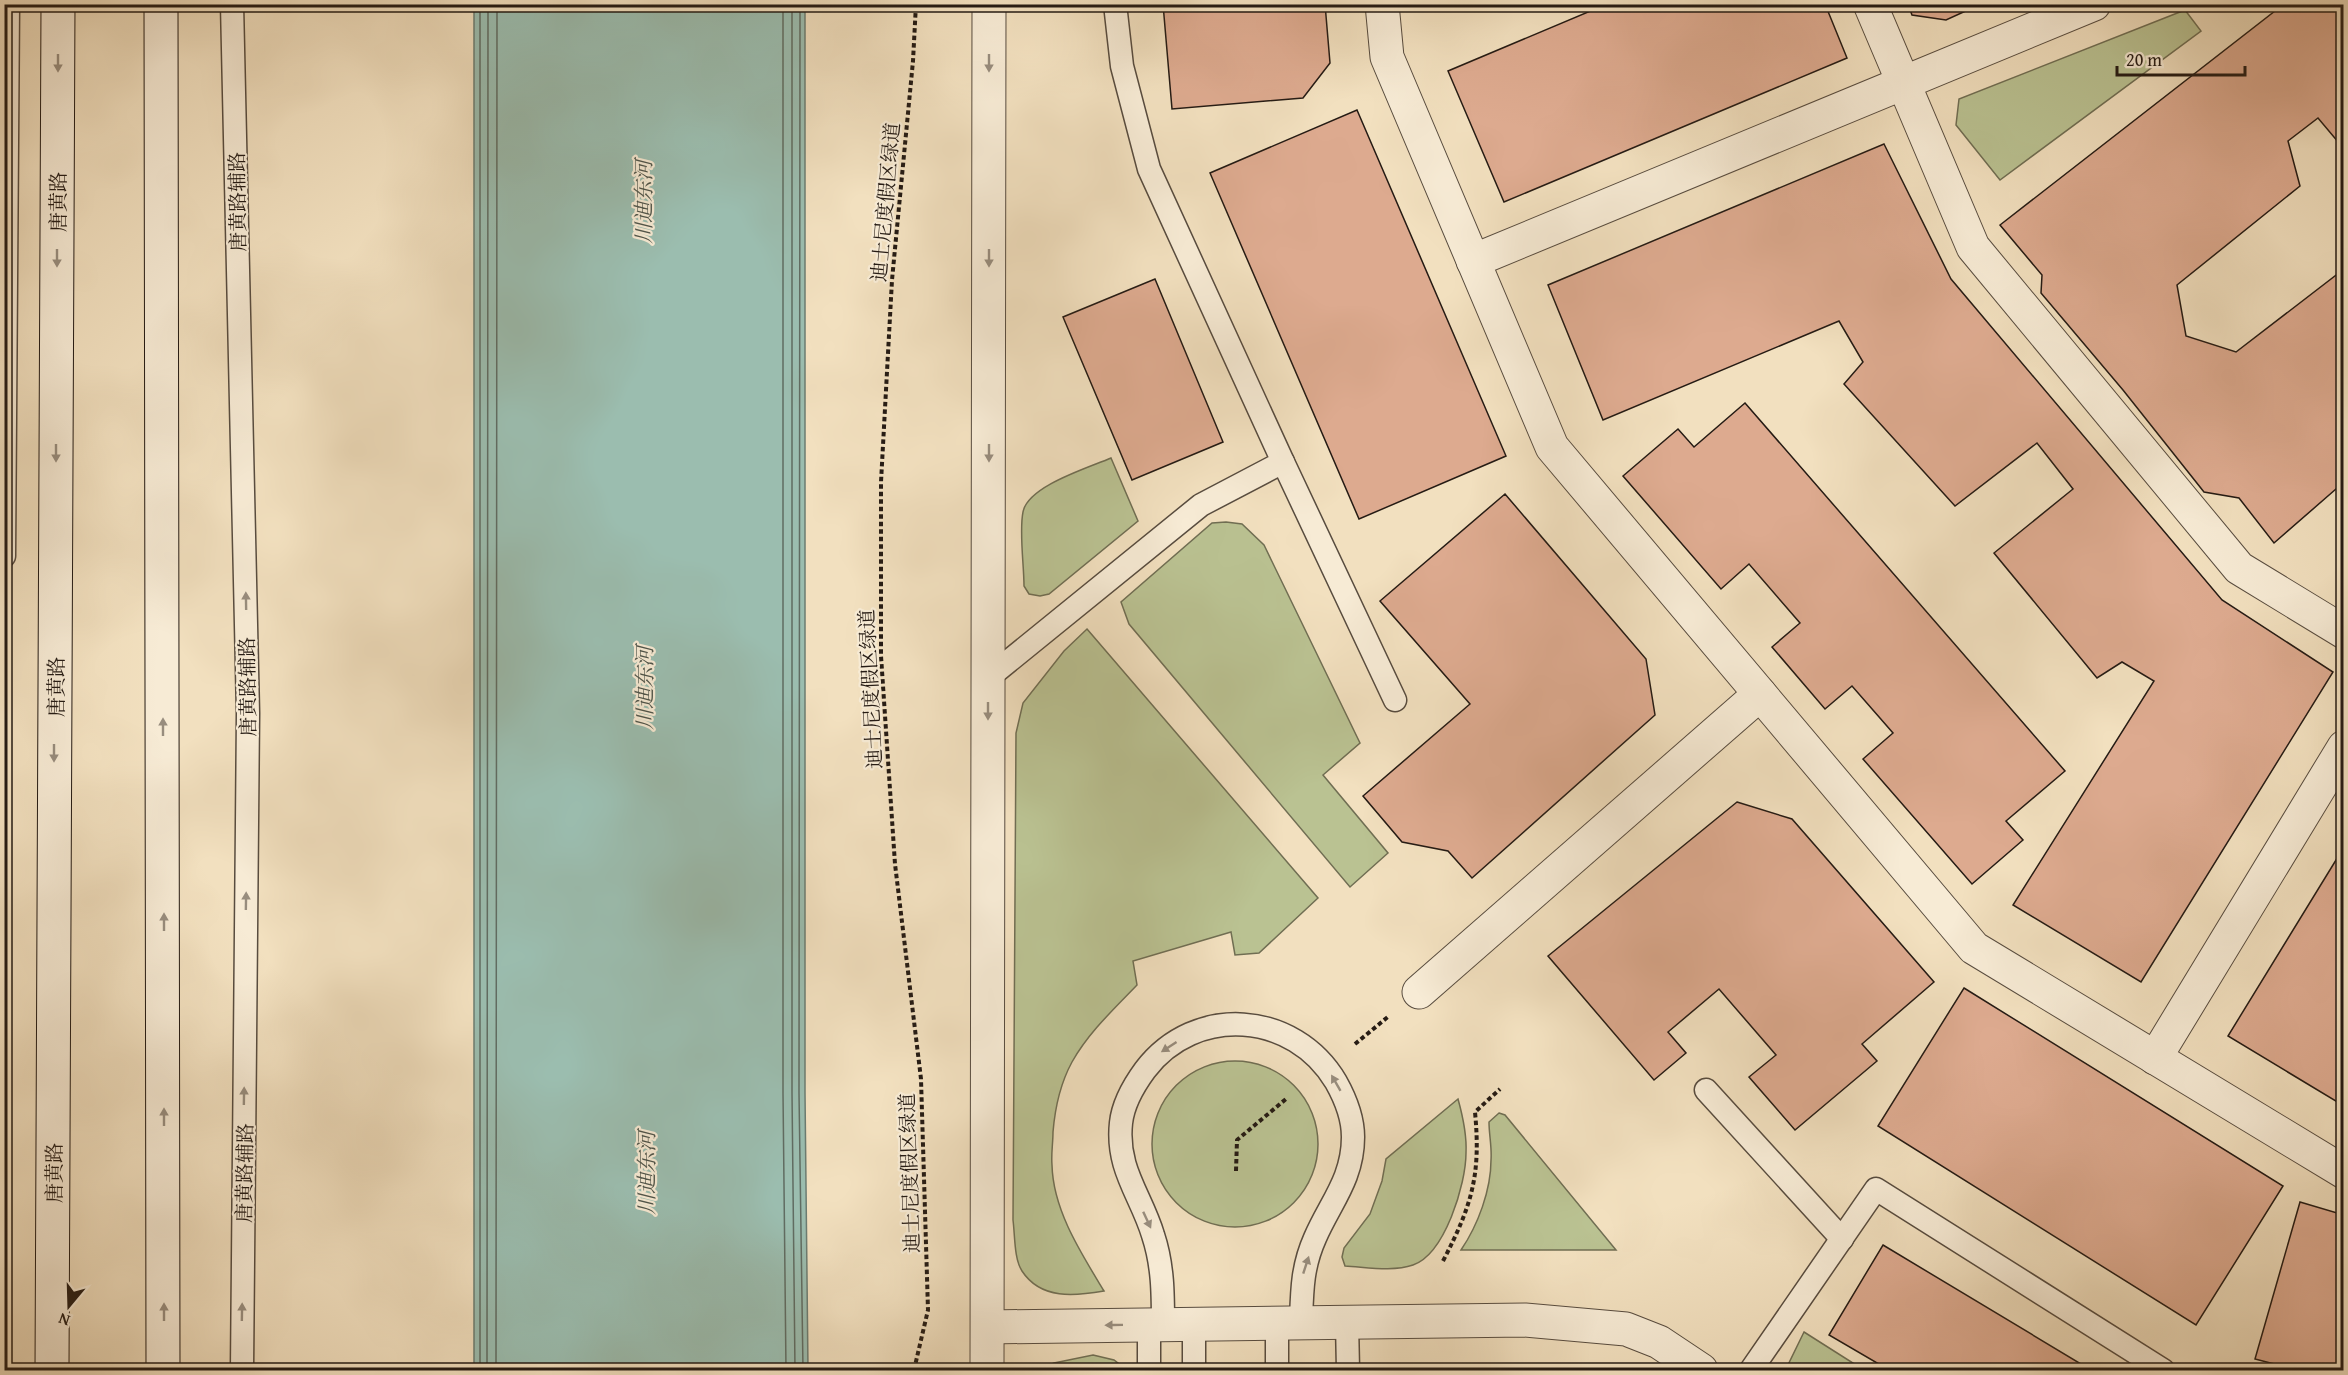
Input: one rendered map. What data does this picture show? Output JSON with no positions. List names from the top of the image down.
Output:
{
  "streets": {
    "street": ["唐黄路"],
    "lane": ["唐黄路辅路"],
    "path": ["迪士尼度假区绿道"]
  },
  "one_way": ["唐黄路辅路"],
  "water": ["川迪东河"],
  "scale_bar": "20 m",
  "north": "bottom"
}
